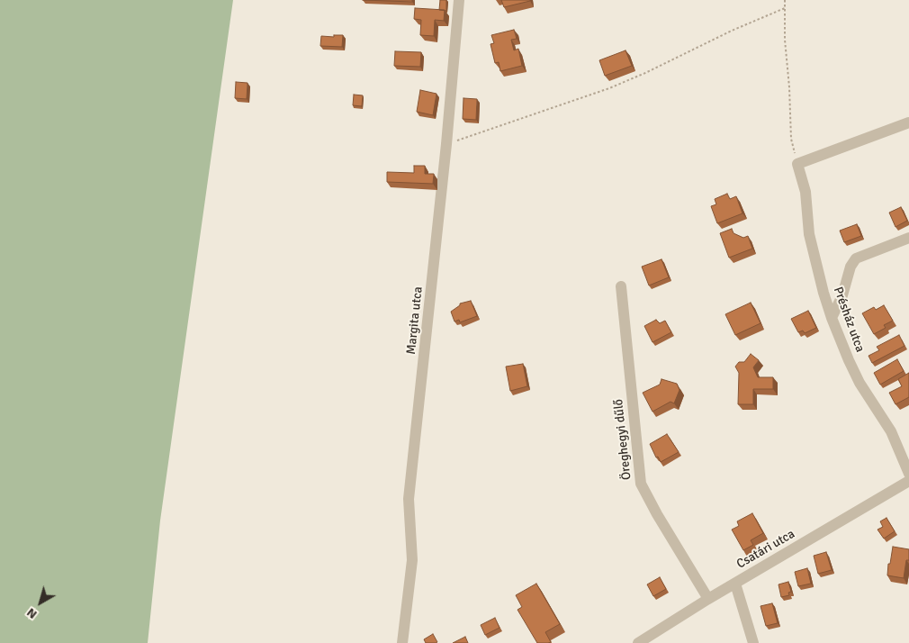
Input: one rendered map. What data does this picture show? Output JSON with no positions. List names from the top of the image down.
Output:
{
  "streets": {
    "street": [
      "Présház utca",
      "Margita utca",
      "Öreghegyi dűlő",
      "Csatári utca"
    ]
  },
  "crossings": [
    ["Öreghegyi dűlő", "Csatári utca"]
  ],
  "north": "bottom left"
}
